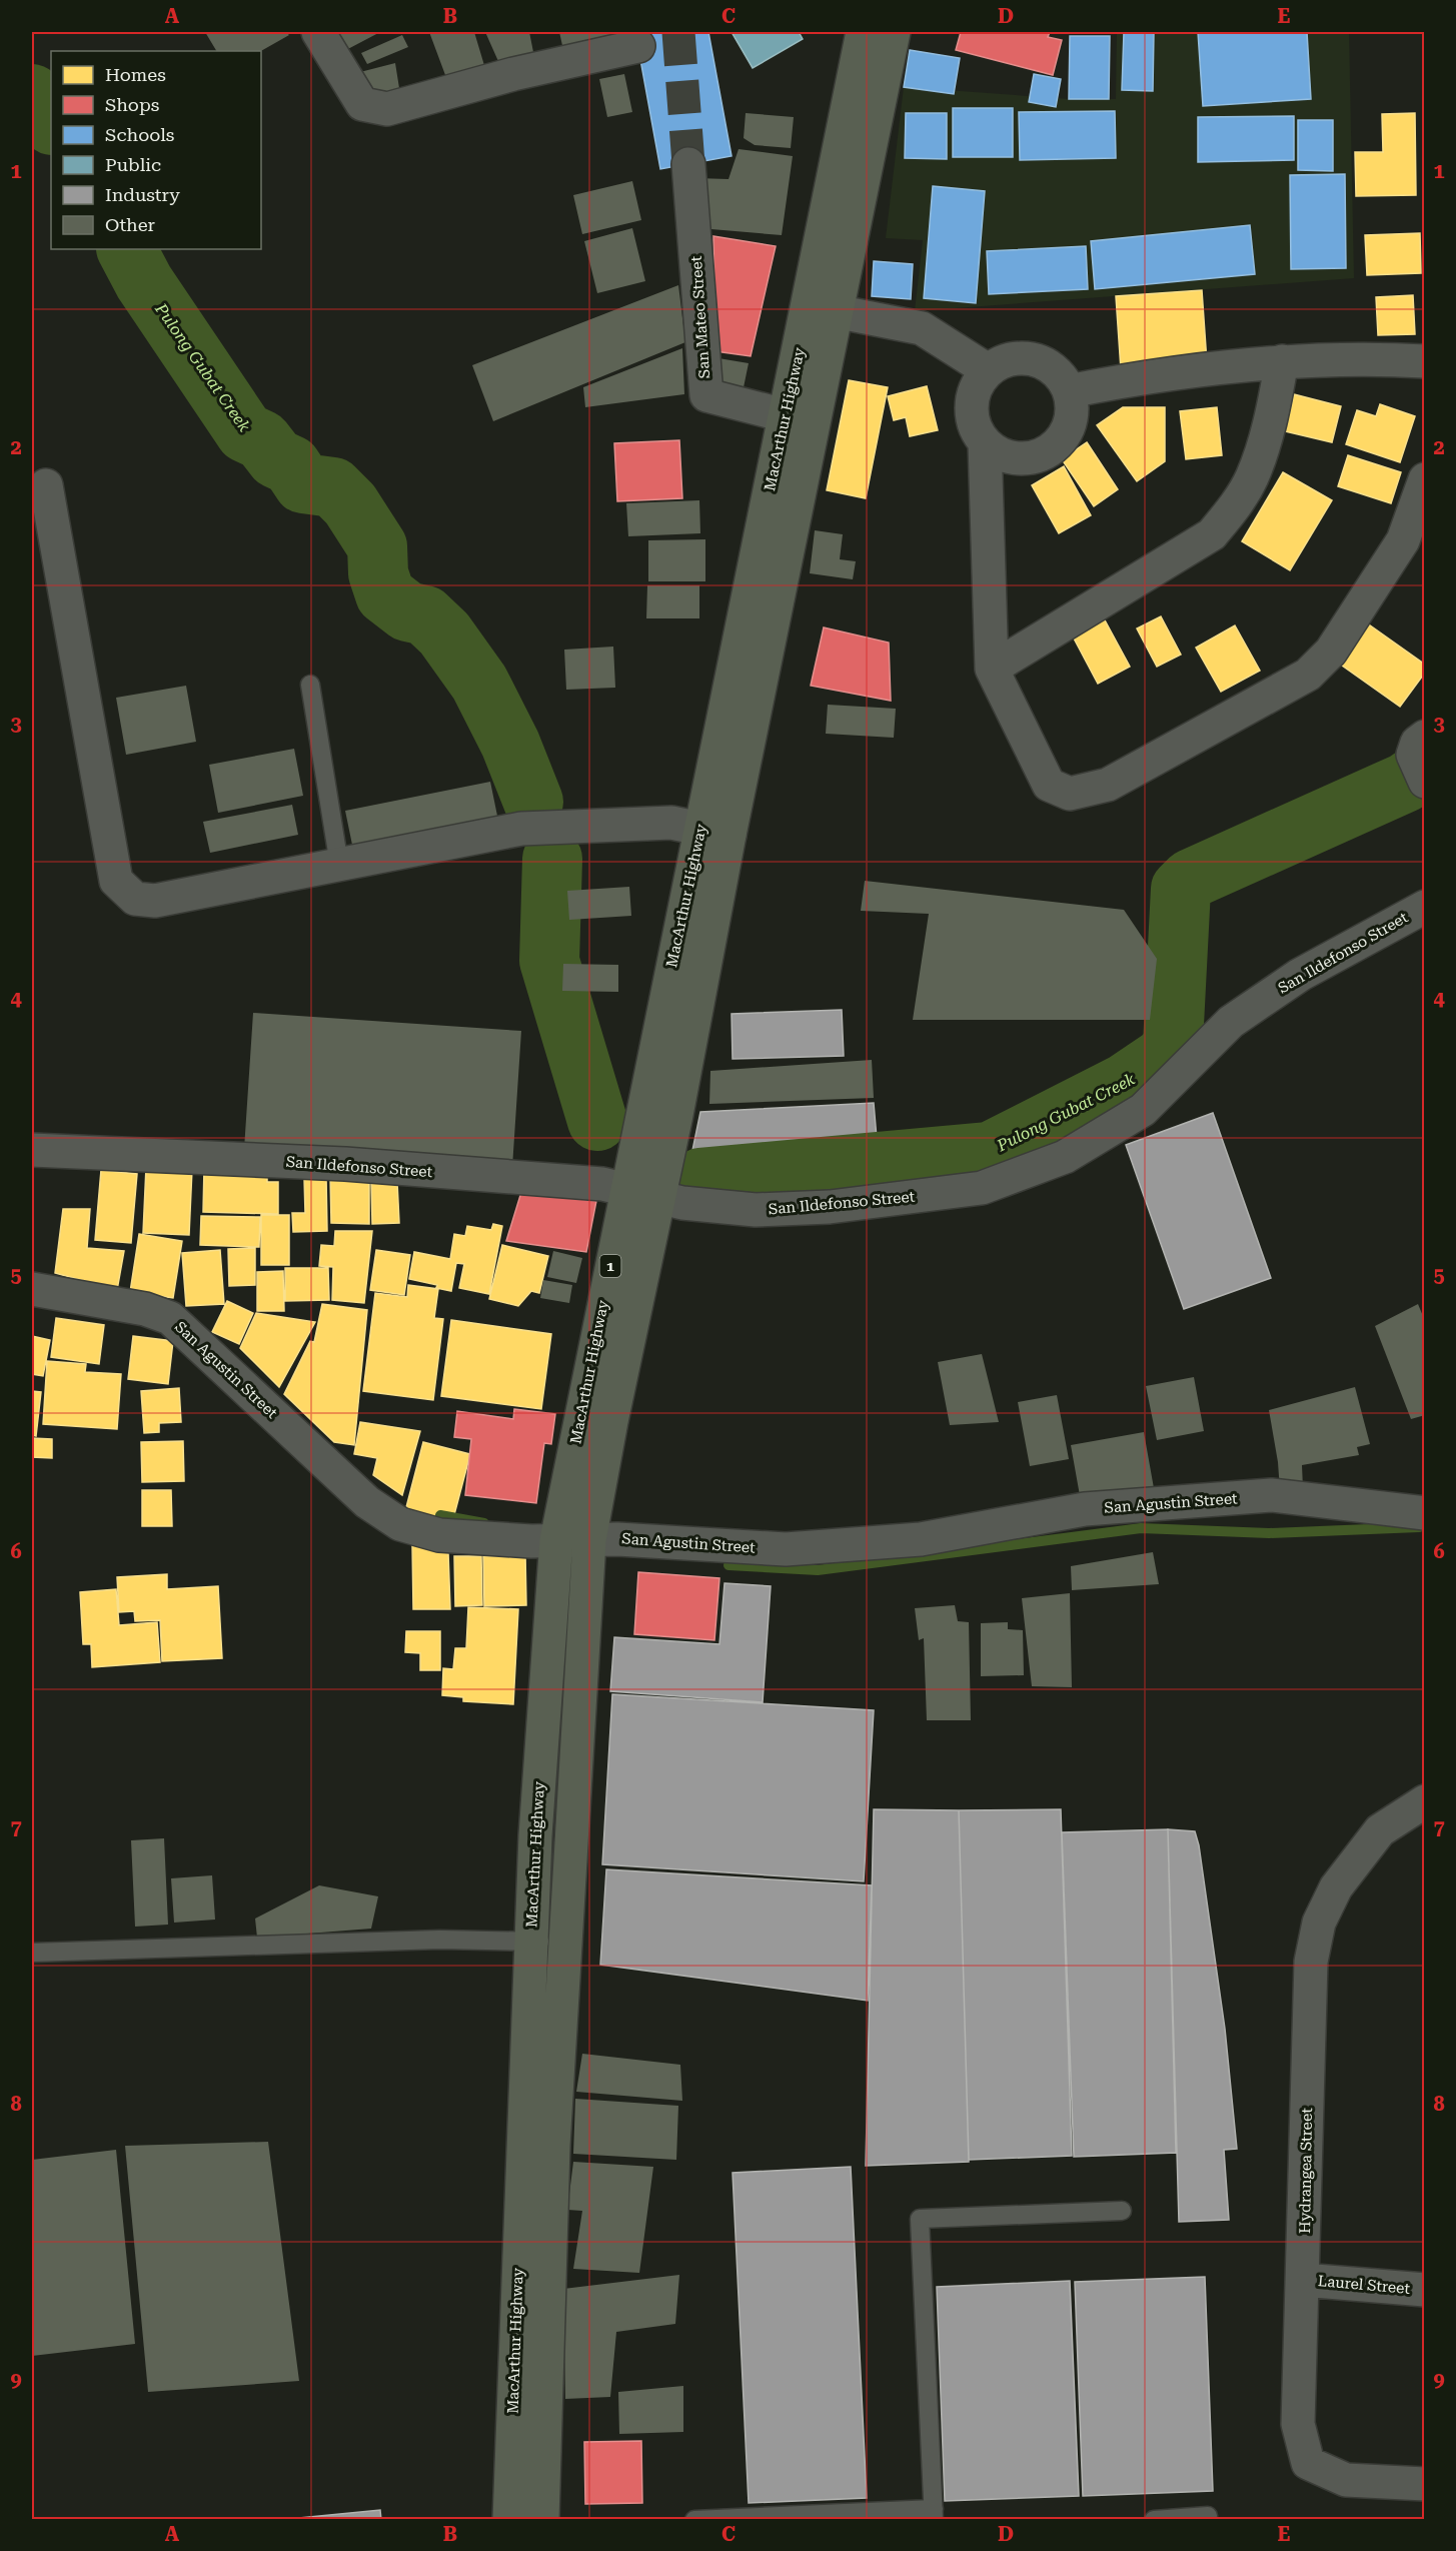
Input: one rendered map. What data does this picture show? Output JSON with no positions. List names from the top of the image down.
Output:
{
  "streets": {
    "highway": ["MacArthur Highway", "1"],
    "street": [
      "San Mateo Street",
      "San Ildefonso Street",
      "San Agustin Street",
      "Hydrangea Street",
      "Laurel Street"
    ]
  },
  "crossings": [
    ["San Mateo Street", "MacArthur Highway"],
    ["MacArthur Highway", "San Ildefonso Street"],
    ["MacArthur Highway", "San Agustin Street"],
    ["Hydrangea Street", "Laurel Street"]
  ],
  "water": ["Pulong Gubat Creek"],
  "legend": [
    "Homes",
    "Shops",
    "Schools",
    "Public",
    "Industry",
    "Other"
  ],
  "grid": {
    "columns": [
      "A",
      "B",
      "C",
      "D",
      "E"
    ],
    "rows": [
      "1",
      "2",
      "3",
      "4",
      "5",
      "6",
      "7",
      "8",
      "9"
    ]
  }
}
